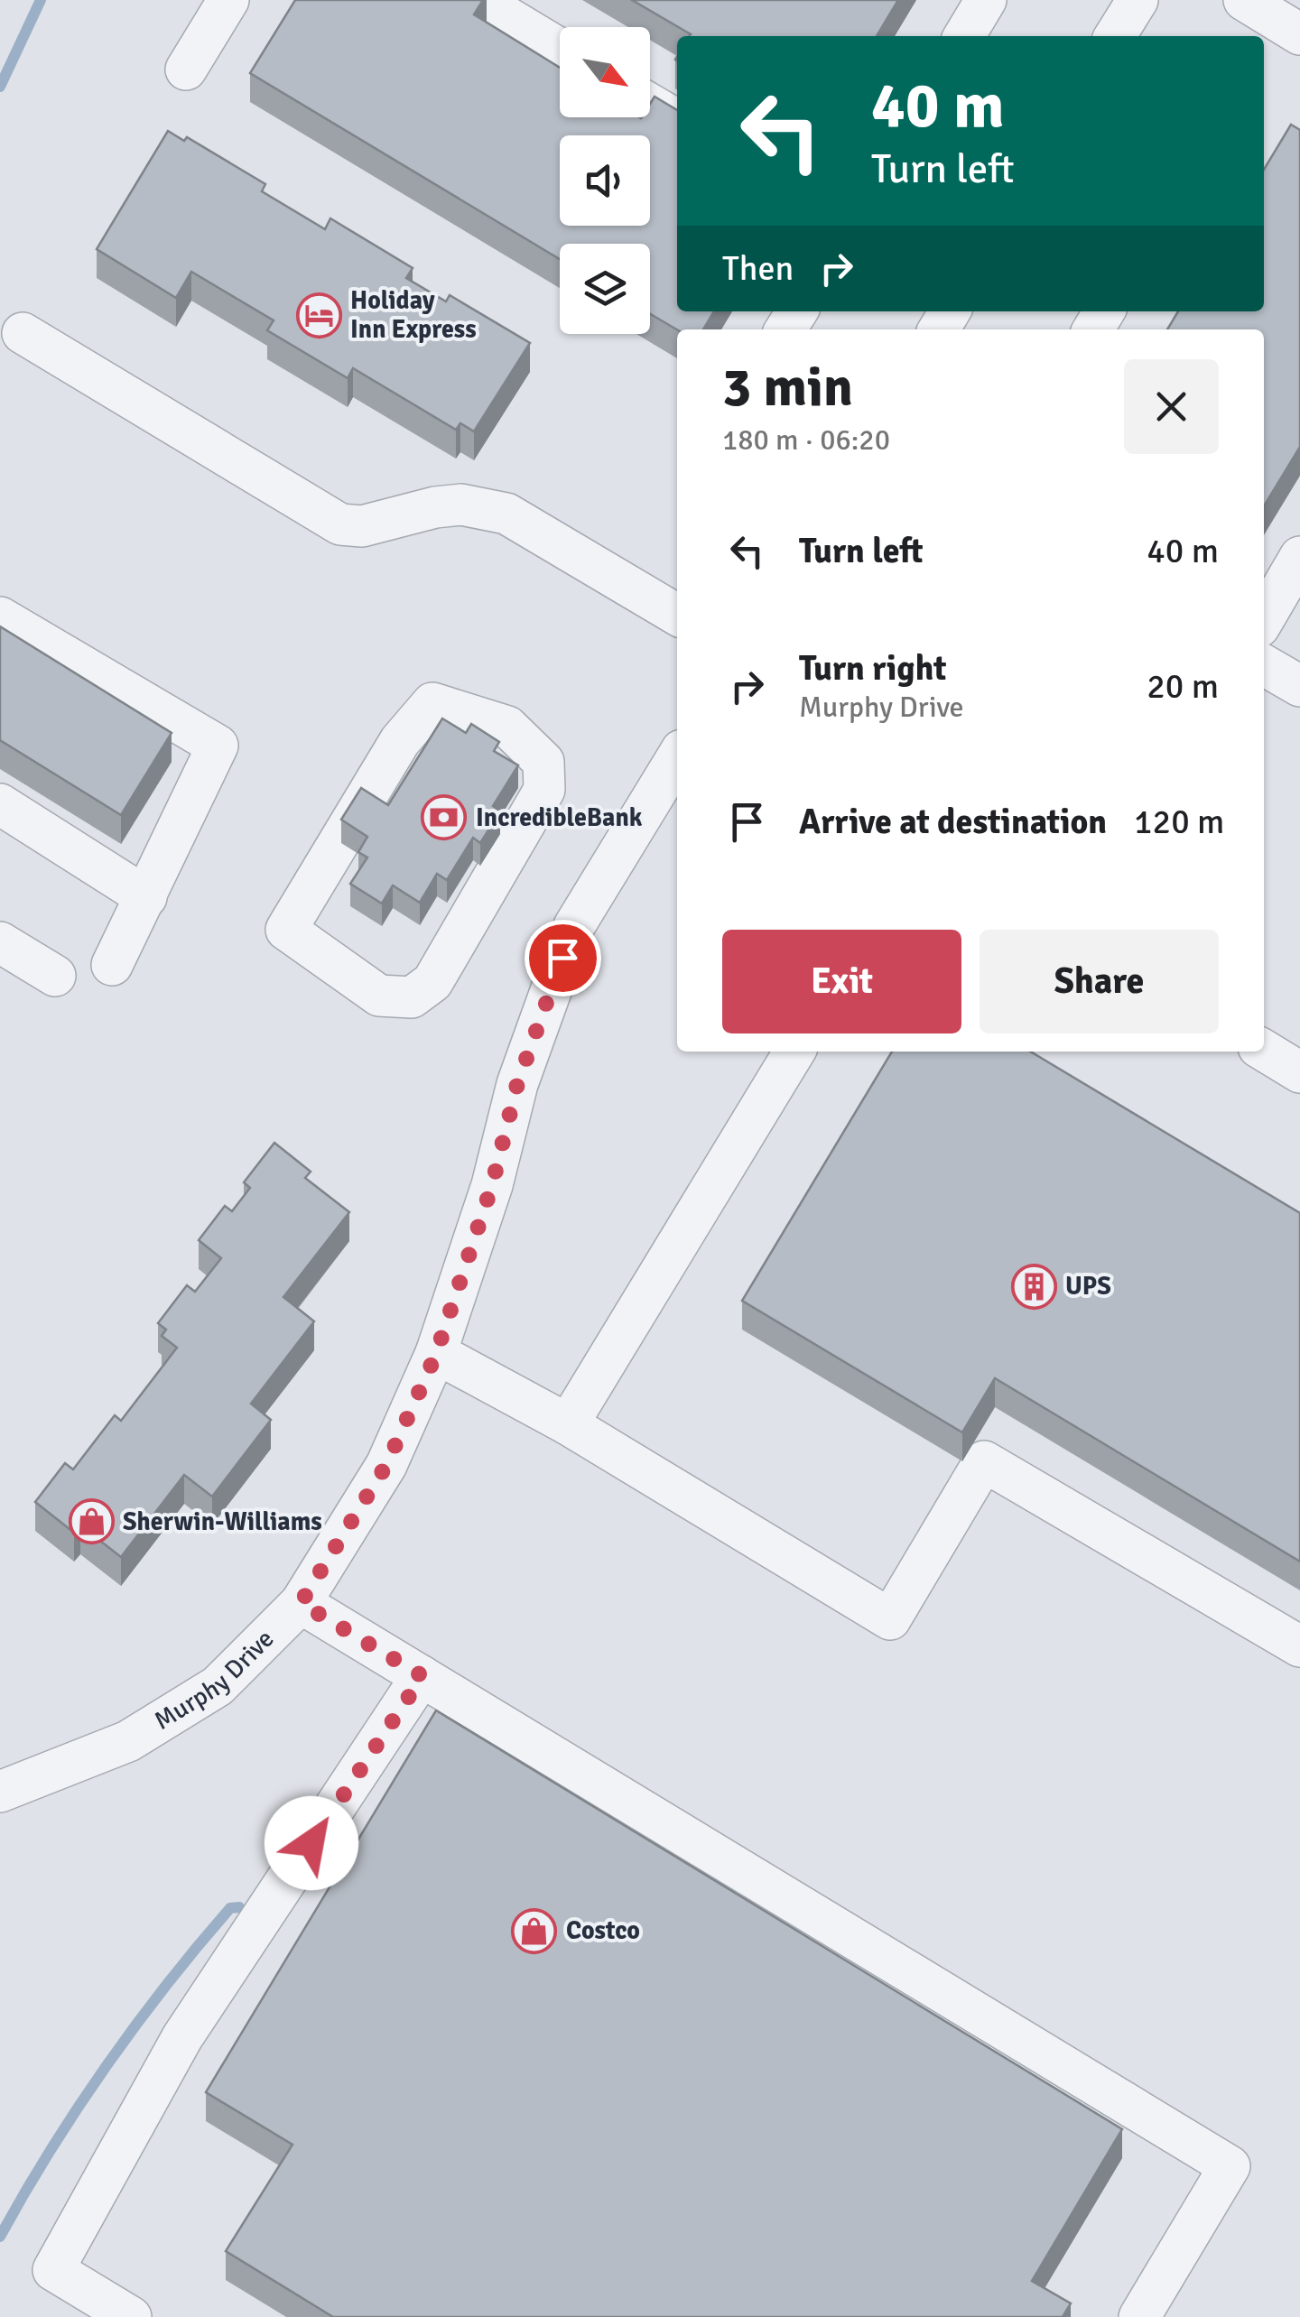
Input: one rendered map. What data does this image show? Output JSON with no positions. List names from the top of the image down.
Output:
{
  "streets": {
    "street": ["Murphy Drive"]
  },
  "places": {
    "hotel": ["Holiday Inn Express"],
    "bank": ["IncredibleBank"],
    "building": ["UPS"],
    "shop": ["Sherwin-Williams", "Costco"]
  },
  "north": "bottom right",
  "page": {
    "turn": ["40 m", "Turn left"],
    "then": "Then",
    "heading": ["3 min", "180 m · 06:20"],
    "list": [
      {
        "name": "Turn left",
        "value": "40 m"
      },
      {
        "name": "Turn right",
        "note": "Murphy Drive",
        "value": "20 m"
      },
      {
        "name": "Arrive at destination",
        "value": "120 m"
      }
    ],
    "buttons": ["Exit", "Share"]
  }
}
